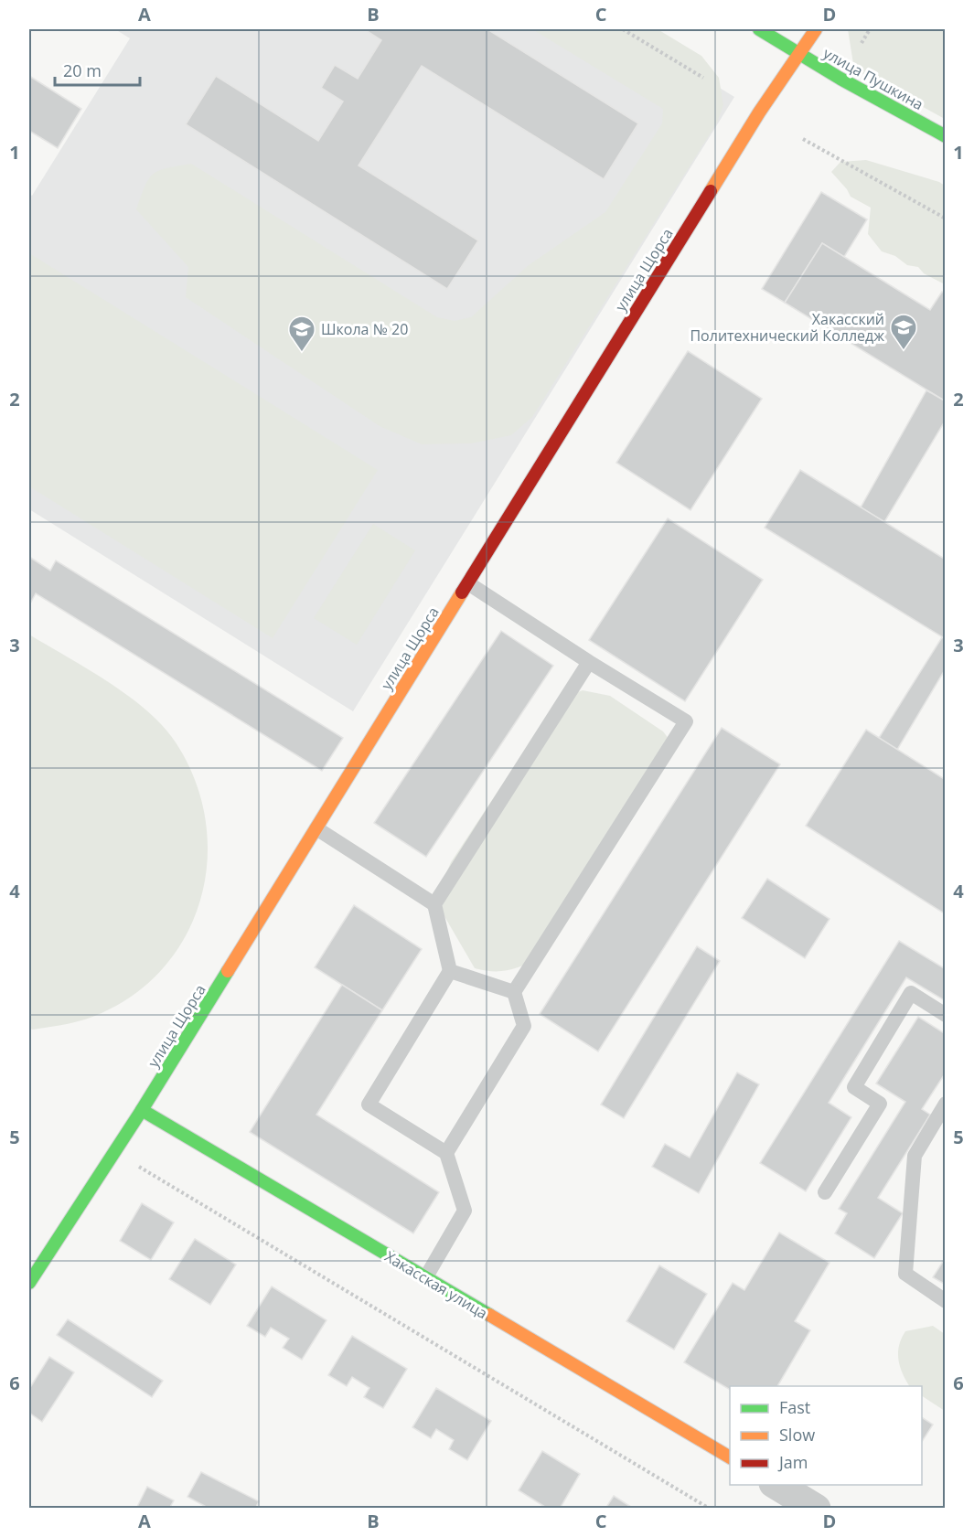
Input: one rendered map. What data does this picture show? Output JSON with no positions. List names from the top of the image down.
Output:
{
  "streets": {
    "street": ["улица Пушкина", "улица Щорса", "Хакасская улица"]
  },
  "crossings": [
    ["улица Пушкина", "улица Щорса"],
    ["улица Щорса", "Хакасская улица"]
  ],
  "places": {
    "school or university": ["Хакасский Политехнический Колледж", "Школа № 20"]
  },
  "legend": ["Fast", "Slow", "Jam"],
  "scale_bar": "20 m",
  "grid": {
    "columns": [
      "A",
      "B",
      "C",
      "D"
    ],
    "rows": [
      "1",
      "2",
      "3",
      "4",
      "5",
      "6"
    ]
  }
}
